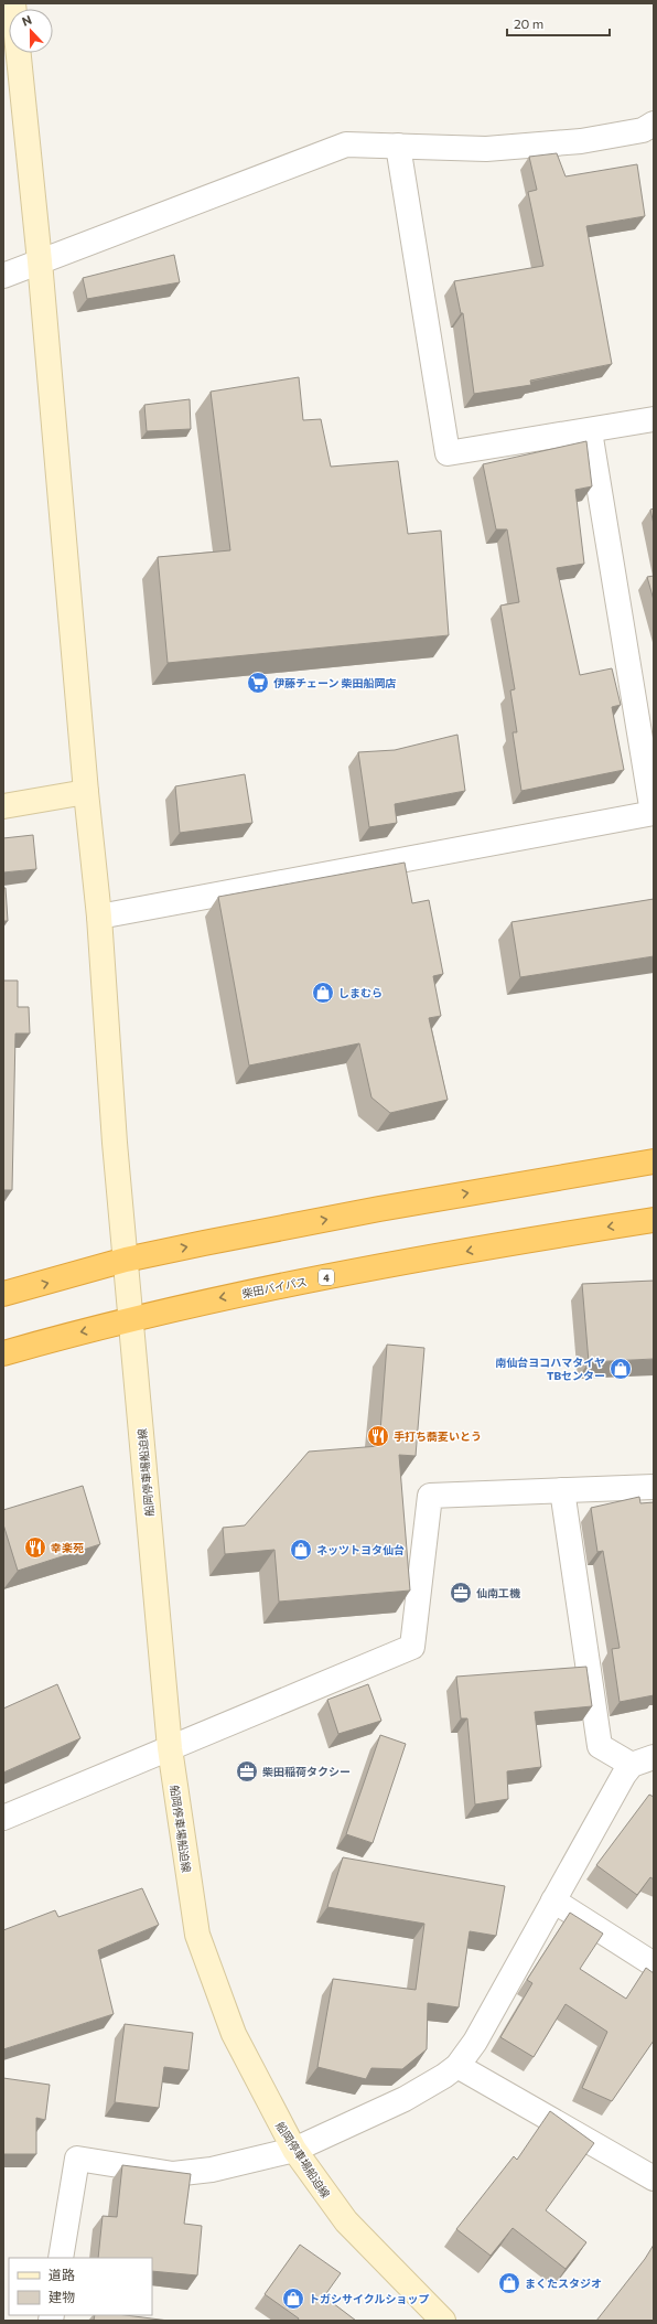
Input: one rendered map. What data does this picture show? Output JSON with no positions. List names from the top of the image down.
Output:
{
  "streets": {
    "highway": ["4", "柴田バイパス"],
    "street": ["船岡停車場船迫線"]
  },
  "crossings": [
    ["柴田バイパス", "船岡停車場船迫線"]
  ],
  "places": {
    "supermarket": ["伊藤チェーン 柴田船岡店"],
    "shop": [
      "しまむら",
      "南仙台ヨコハマタイヤ TBセンター",
      "ネッツトヨタ仙台",
      "まくたスタジオ",
      "トガシサイクルショップ"
    ],
    "restaurant": ["手打ち蕎麦いとう", "幸楽苑"],
    "office": ["仙南工機", "柴田稲荷タクシー"]
  },
  "legend": ["道路", "建物"],
  "scale_bar": "20 m",
  "north": "top"
}
